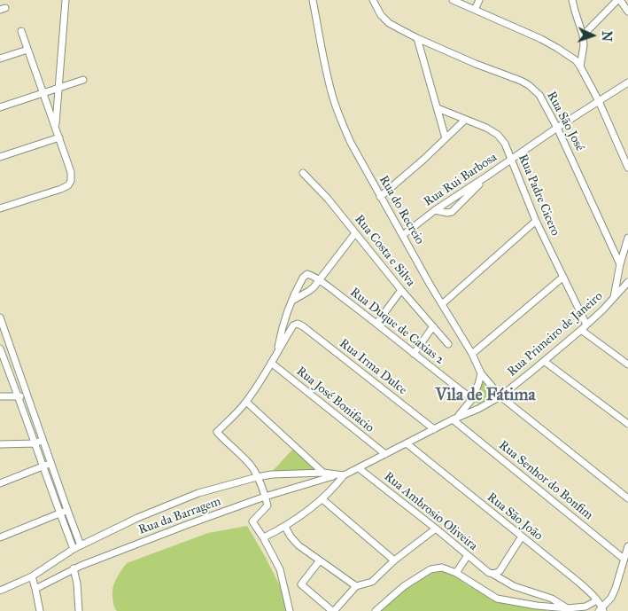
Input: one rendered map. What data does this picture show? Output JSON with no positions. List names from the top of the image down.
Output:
{
  "streets": {
    "street": [
      "Rua São José",
      "Rua Rui Barbosa",
      "Rua Padre Cicero",
      "Rua do Recreio",
      "Rua Costa e Silva",
      "Rua Duque de Caxias 2",
      "Rua Primeiro de Janeiro",
      "Rua Irma Dulce",
      "Rua José Bonifacio",
      "Rua Senhor do Bonfim",
      "Rua Ambrosio Oliveira",
      "Rua da Barragem",
      "Rua São João"
    ]
  },
  "crossings": [
    ["Rua São José", "Rua Rui Barbosa"],
    ["Rua Rui Barbosa", "Rua Padre Cicero"],
    ["Rua Rui Barbosa", "Rua do Recreio"],
    ["Rua Padre Cicero", "Rua Primeiro de Janeiro"],
    ["Rua do Recreio", "Rua Primeiro de Janeiro"],
    ["Rua Primeiro de Janeiro", "Rua Irma Dulce"],
    ["Rua Primeiro de Janeiro", "Rua José Bonifacio"],
    ["Rua Primeiro de Janeiro", "Rua Senhor do Bonfim"],
    ["Rua Primeiro de Janeiro", "Rua Ambrosio Oliveira"],
    ["Rua Primeiro de Janeiro", "Rua da Barragem"],
    ["Rua Primeiro de Janeiro", "Rua São João"]
  ],
  "districts": ["Vila de Fátima"],
  "north": "right"
}
